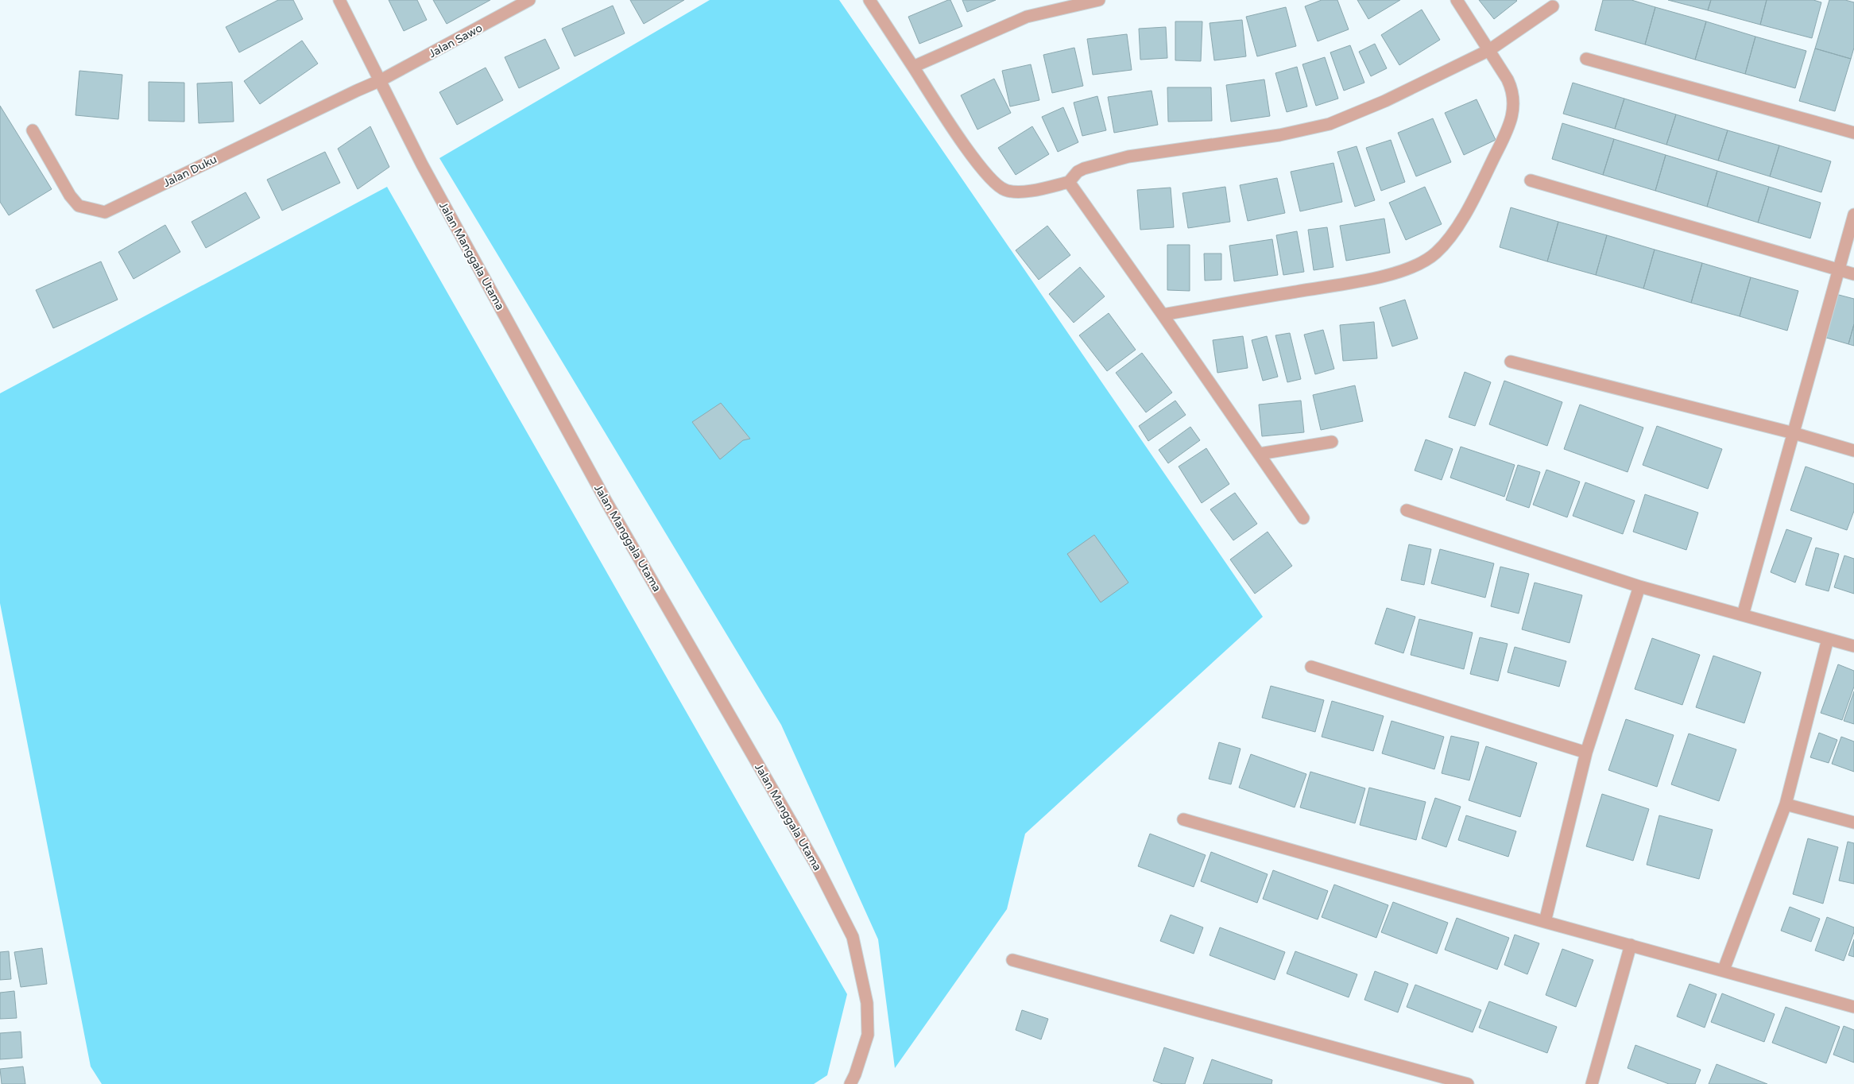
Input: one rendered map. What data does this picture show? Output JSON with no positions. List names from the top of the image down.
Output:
{
  "streets": {
    "street": ["Jalan Sawo", "Jalan Duku", "Jalan Manggala Utama"]
  },
  "crossings": [
    ["Jalan Sawo", "Jalan Duku"],
    ["Jalan Sawo", "Jalan Manggala Utama"],
    ["Jalan Duku", "Jalan Manggala Utama"]
  ]
}
